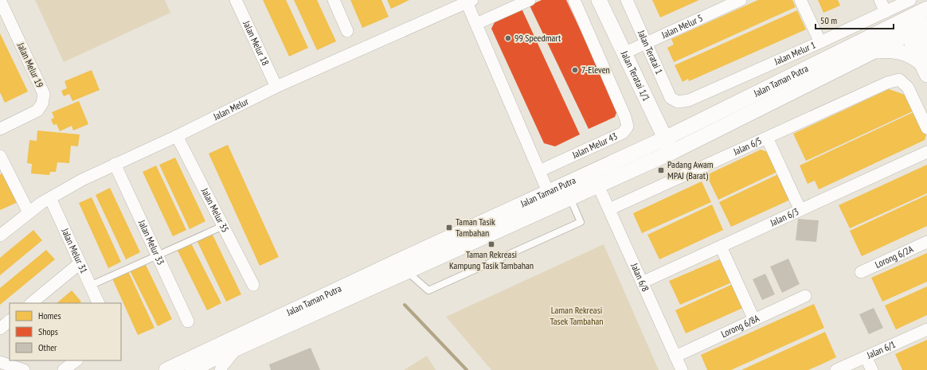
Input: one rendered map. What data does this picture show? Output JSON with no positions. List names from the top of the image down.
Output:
{
  "streets": {
    "street": [
      "Jalan Melur 5",
      "Jalan Melur 18",
      "Jalan Teratai 1",
      "Jalan Melur 1",
      "Jalan Melur 19",
      "Jalan Teratai 1/1",
      "Jalan Taman Putra",
      "Jalan Melur",
      "Jalan Melur 43",
      "Jalan 6/5",
      "Jalan Melur 35",
      "Jalan 6/3",
      "Jalan Melur 33",
      "Jalan Melur 31",
      "Lorong 6/2A",
      "Jalan 6/8",
      "Lorong 6/8A",
      "Jalan 6/1"
    ]
  },
  "crossings": [
    ["Jalan Melur 5", "Jalan Teratai 1"],
    ["Jalan Melur 5", "Jalan Teratai 1/1"],
    ["Jalan Melur 18", "Jalan Melur"],
    ["Jalan Teratai 1", "Jalan Melur 1"],
    ["Jalan Teratai 1/1", "Jalan Taman Putra"],
    ["Jalan Taman Putra", "Jalan 6/8"],
    ["Jalan Melur", "Jalan Melur 35"],
    ["Jalan Melur", "Jalan Melur 33"],
    ["Jalan Melur", "Jalan Melur 31"],
    ["Jalan 6/5", "Jalan 6/8"],
    ["Jalan 6/3", "Jalan 6/8"],
    ["Jalan 6/8", "Lorong 6/8A"]
  ],
  "parks": ["Laman Rekreasi Tasek Tambahan"],
  "places": {
    "other": ["99 Speedmart", "7-Eleven"],
    "transit": ["Padang Awam MPAJ (Barat)", "Taman Tasik Tambahan", "Taman Rekreasi Kampung Tasik Tambahan"]
  },
  "legend": ["Homes", "Shops", "Other"],
  "scale_bar": "50 m"
}
